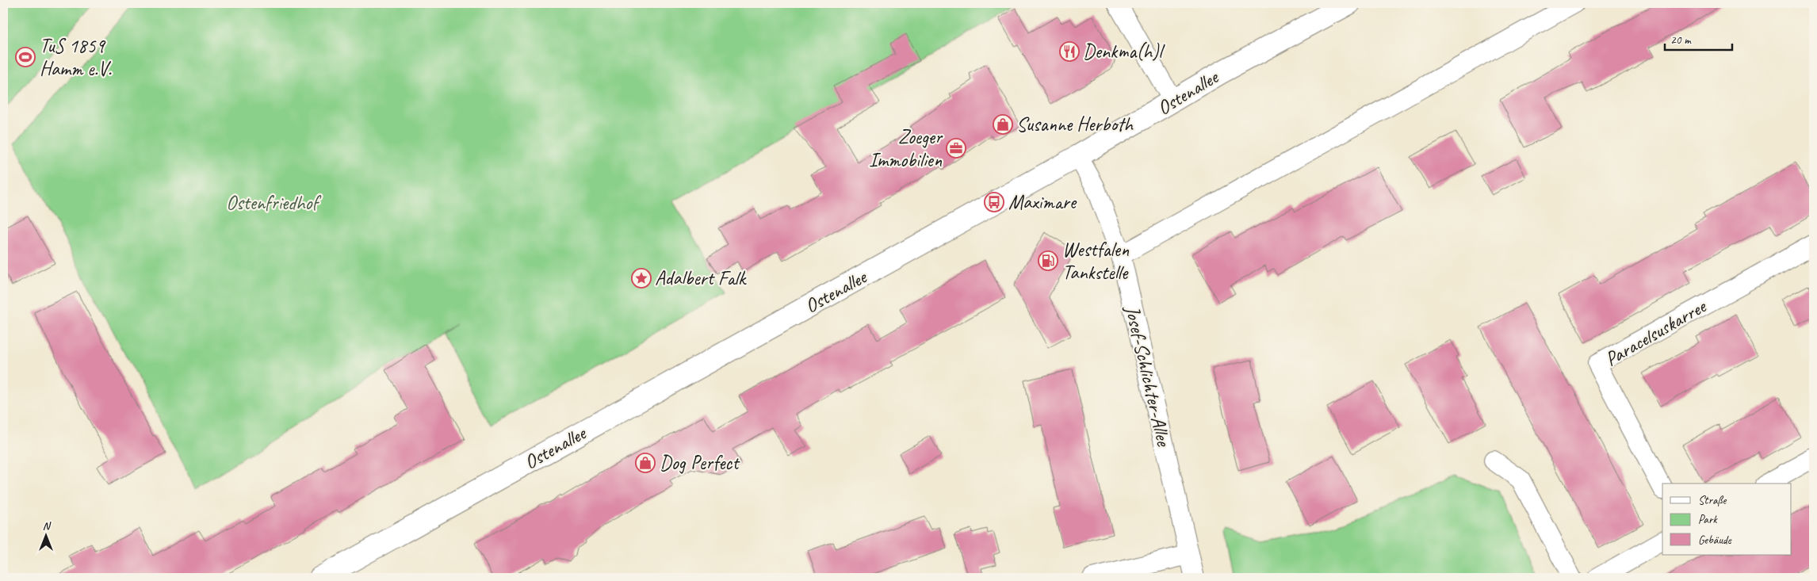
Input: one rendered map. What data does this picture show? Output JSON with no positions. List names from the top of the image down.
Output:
{
  "streets": {
    "main road": ["Ostenallee"],
    "street": ["Paracelsuskarree", "Josef-Schlichter-Allee"]
  },
  "crossings": [
    ["Ostenallee", "Josef-Schlichter-Allee"]
  ],
  "parks": ["Ostenfriedhof"],
  "places": {
    "restaurant": ["Denkma(h)l"],
    "sports": ["TuS 1859 Hamm e.V."],
    "shop": ["Susanne Herboth", "Dog Perfect"],
    "office": ["Zoeger Immobilien"],
    "bus stop": ["Maximare"],
    "fuel station": ["Westfalen Tankstelle"],
    "place": ["Adalbert Falk"]
  },
  "legend": ["Straße", "Park", "Gebäude"],
  "scale_bar": "20 m",
  "north": "top"
}
